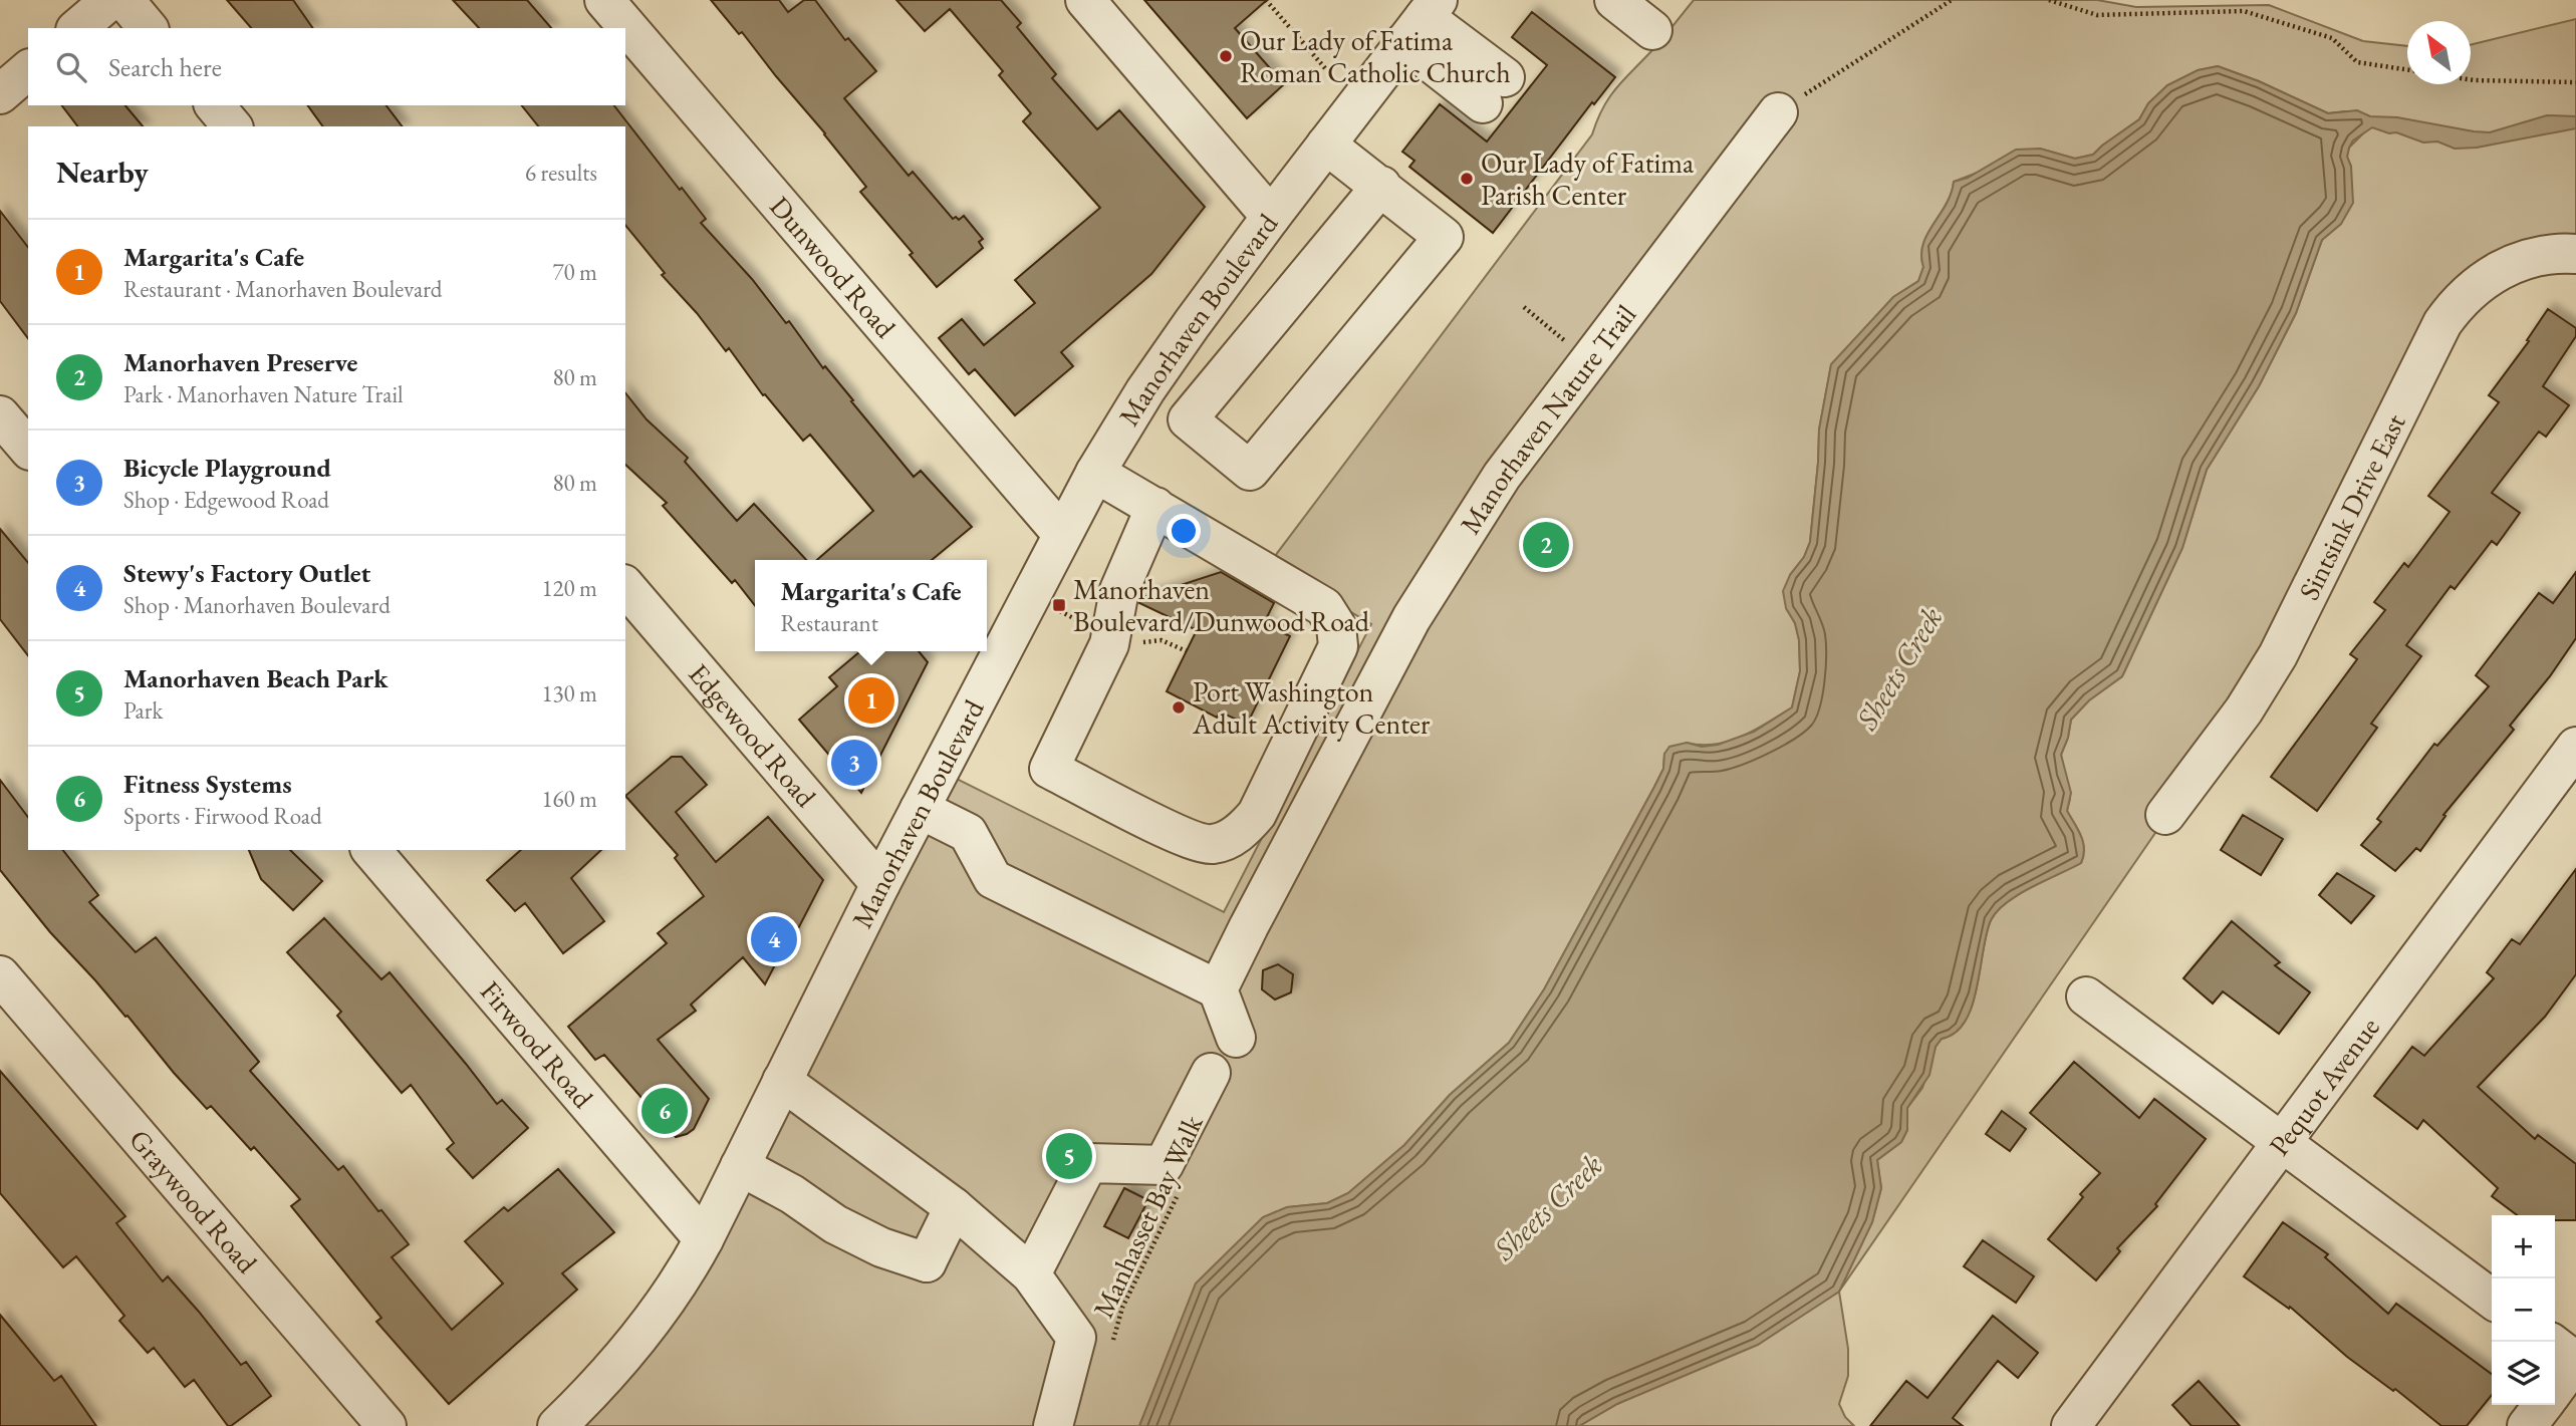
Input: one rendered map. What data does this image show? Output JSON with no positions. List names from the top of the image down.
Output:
{
  "streets": {
    "street": [
      "Dunwood Road",
      "Manorhaven Boulevard",
      "Manorhaven Nature Trail",
      "Sintsink Drive East",
      "Edgewood Road",
      "Firwood Road",
      "Pequot Avenue",
      "Graywood Road"
    ],
    "path": ["Manhasset Bay Walk"]
  },
  "crossings": [
    ["Dunwood Road", "Manorhaven Boulevard"],
    ["Manorhaven Boulevard", "Edgewood Road"],
    ["Manorhaven Boulevard", "Firwood Road"]
  ],
  "water": ["Sheets Creek"],
  "places": {
    "other": ["Our Lady of Fatima Roman Catholic Church", "Our Lady of Fatima Parish Center", "Port Washington Adult Activity Center"],
    "transit": ["Manorhaven Boulevard/Dunwood Road"]
  },
  "north": "top left",
  "page": {
    "search": "Search here",
    "heading": ["Nearby", "6 results"],
    "list": [
      {
        "mark": "1",
        "name": "Margarita's Cafe",
        "note": "Restaurant · Manorhaven Boulevard",
        "value": "70 m"
      },
      {
        "mark": "2",
        "name": "Manorhaven Preserve",
        "note": "Park · Manorhaven Nature Trail",
        "value": "80 m"
      },
      {
        "mark": "3",
        "name": "Bicycle Playground",
        "note": "Shop · Edgewood Road",
        "value": "80 m"
      },
      {
        "mark": "4",
        "name": "Stewy's Factory Outlet",
        "note": "Shop · Manorhaven Boulevard",
        "value": "120 m"
      },
      {
        "mark": "5",
        "name": "Manorhaven Beach Park",
        "note": "Park",
        "value": "130 m"
      },
      {
        "mark": "6",
        "name": "Fitness Systems",
        "note": "Sports · Firwood Road",
        "value": "160 m"
      }
    ],
    "pins": [
      "2",
      "1",
      "3",
      "4",
      "6",
      "5"
    ],
    "popup": ["Margarita's Cafe", "Restaurant"],
    "map_buttons": ["+", "−"]
  }
}
